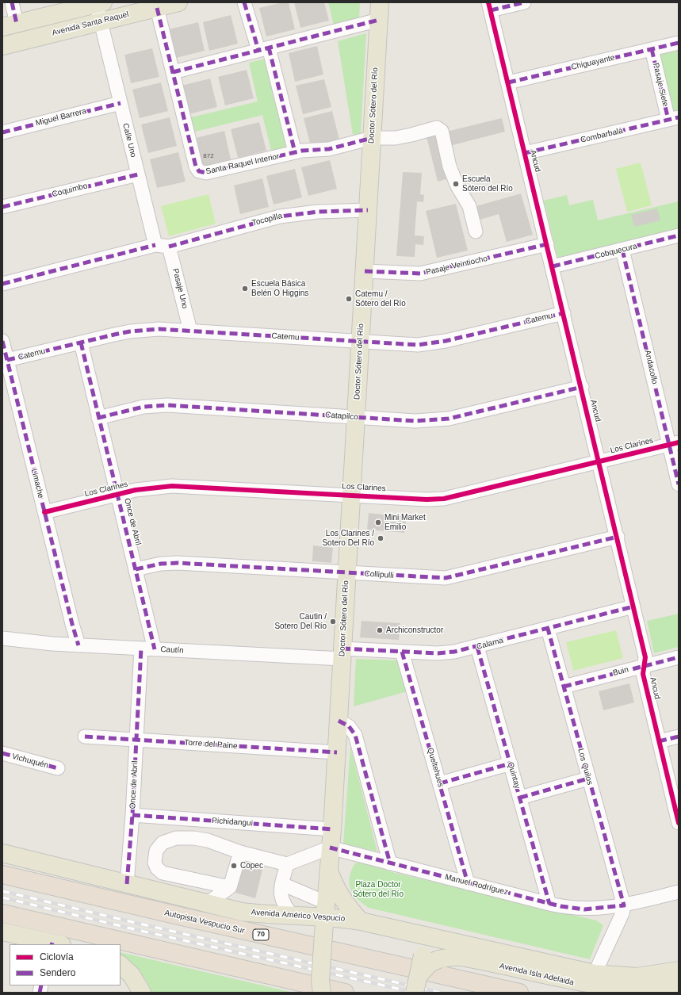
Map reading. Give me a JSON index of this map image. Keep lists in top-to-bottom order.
{
  "streets": {
    "highway": ["Autopista Vespucio Sur", "70"],
    "main road": [
      "Avenida Santa Raquel",
      "Doctor Sótero del Río",
      "Avenida Américo Vespucio",
      "Avenida Isla Adelaida"
    ],
    "street": [
      "Chiguayante",
      "Pasaje Siete",
      "Miguel Barrera",
      "Combarbalá",
      "Calle Uno",
      "Ancud",
      "Santa Raquel Interior",
      "Coquimbo",
      "Tocopilla",
      "Cobquecura",
      "Pasaje Veintiocho",
      "Pasaje Uno",
      "Catemu",
      "Andacollo",
      "Catapilco",
      "Los Clarines",
      "Limache",
      "Once de Abril",
      "Collipulli",
      "Calama",
      "Cautín",
      "Buin",
      "Torre del Paine",
      "Vichuquén",
      "Los Quilos",
      "Queltehues",
      "Quintay",
      "Pichidangui",
      "Manuel Rodríguez"
    ]
  },
  "crossings": [
    ["Avenida Santa Raquel", "Calle Uno"],
    ["Avenida Santa Raquel", "Santa Raquel Interior"],
    ["Chiguayante", "Pasaje Siete"],
    ["Chiguayante", "Ancud"],
    ["Pasaje Siete", "Combarbalá"],
    ["Doctor Sótero del Río", "Santa Raquel Interior"],
    ["Doctor Sótero del Río", "Tocopilla"],
    ["Doctor Sótero del Río", "Pasaje Veintiocho"],
    ["Doctor Sótero del Río", "Catemu"],
    ["Doctor Sótero del Río", "Catapilco"],
    ["Doctor Sótero del Río", "Los Clarines"],
    ["Doctor Sótero del Río", "Collipulli"],
    ["Doctor Sótero del Río", "Calama"],
    ["Doctor Sótero del Río", "Cautín"],
    ["Doctor Sótero del Río", "Torre del Paine"],
    ["Doctor Sótero del Río", "Pichidangui"],
    ["Doctor Sótero del Río", "Manuel Rodríguez"],
    ["Doctor Sótero del Río", "Avenida Américo Vespucio"],
    ["Miguel Barrera", "Calle Uno"],
    ["Combarbalá", "Ancud"],
    ["Calle Uno", "Coquimbo"],
    ["Ancud", "Cobquecura"],
    ["Ancud", "Pasaje Veintiocho"],
    ["Ancud", "Catemu"],
    ["Ancud", "Catapilco"],
    ["Ancud", "Los Clarines"],
    ["Ancud", "Collipulli"],
    ["Ancud", "Calama"],
    ["Ancud", "Buin"],
    ["Tocopilla", "Pasaje Uno"],
    ["Cobquecura", "Andacollo"],
    ["Pasaje Uno", "Catemu"],
    ["Catemu", "Limache"],
    ["Catemu", "Once de Abril"],
    ["Andacollo", "Los Clarines"],
    ["Catapilco", "Once de Abril"],
    ["Los Clarines", "Limache"],
    ["Los Clarines", "Once de Abril"],
    ["Limache", "Cautín"],
    ["Once de Abril", "Collipulli"],
    ["Once de Abril", "Cautín"],
    ["Once de Abril", "Torre del Paine"],
    ["Once de Abril", "Pichidangui"],
    ["Once de Abril", "Avenida Américo Vespucio"],
    ["Calama", "Cautín"],
    ["Calama", "Los Quilos"],
    ["Calama", "Queltehues"],
    ["Calama", "Quintay"],
    ["Buin", "Los Quilos"],
    ["Los Quilos", "Manuel Rodríguez"],
    ["Queltehues", "Manuel Rodríguez"],
    ["Quintay", "Manuel Rodríguez"]
  ],
  "parks": ["Plaza Doctor Sótero del Río"],
  "places": [
    "Escuela Sótero del Río",
    "Escuela Básica Belén O Higgins",
    "Catemu / Sótero del Río",
    "Mini Market Emilio",
    "Los Clarines / Sotero Del Río",
    "Cautin / Sotero Del Río",
    "Archiconstructor",
    "Copec"
  ],
  "house_numbers": ["872"],
  "legend": ["Ciclovía", "Sendero"]
}
